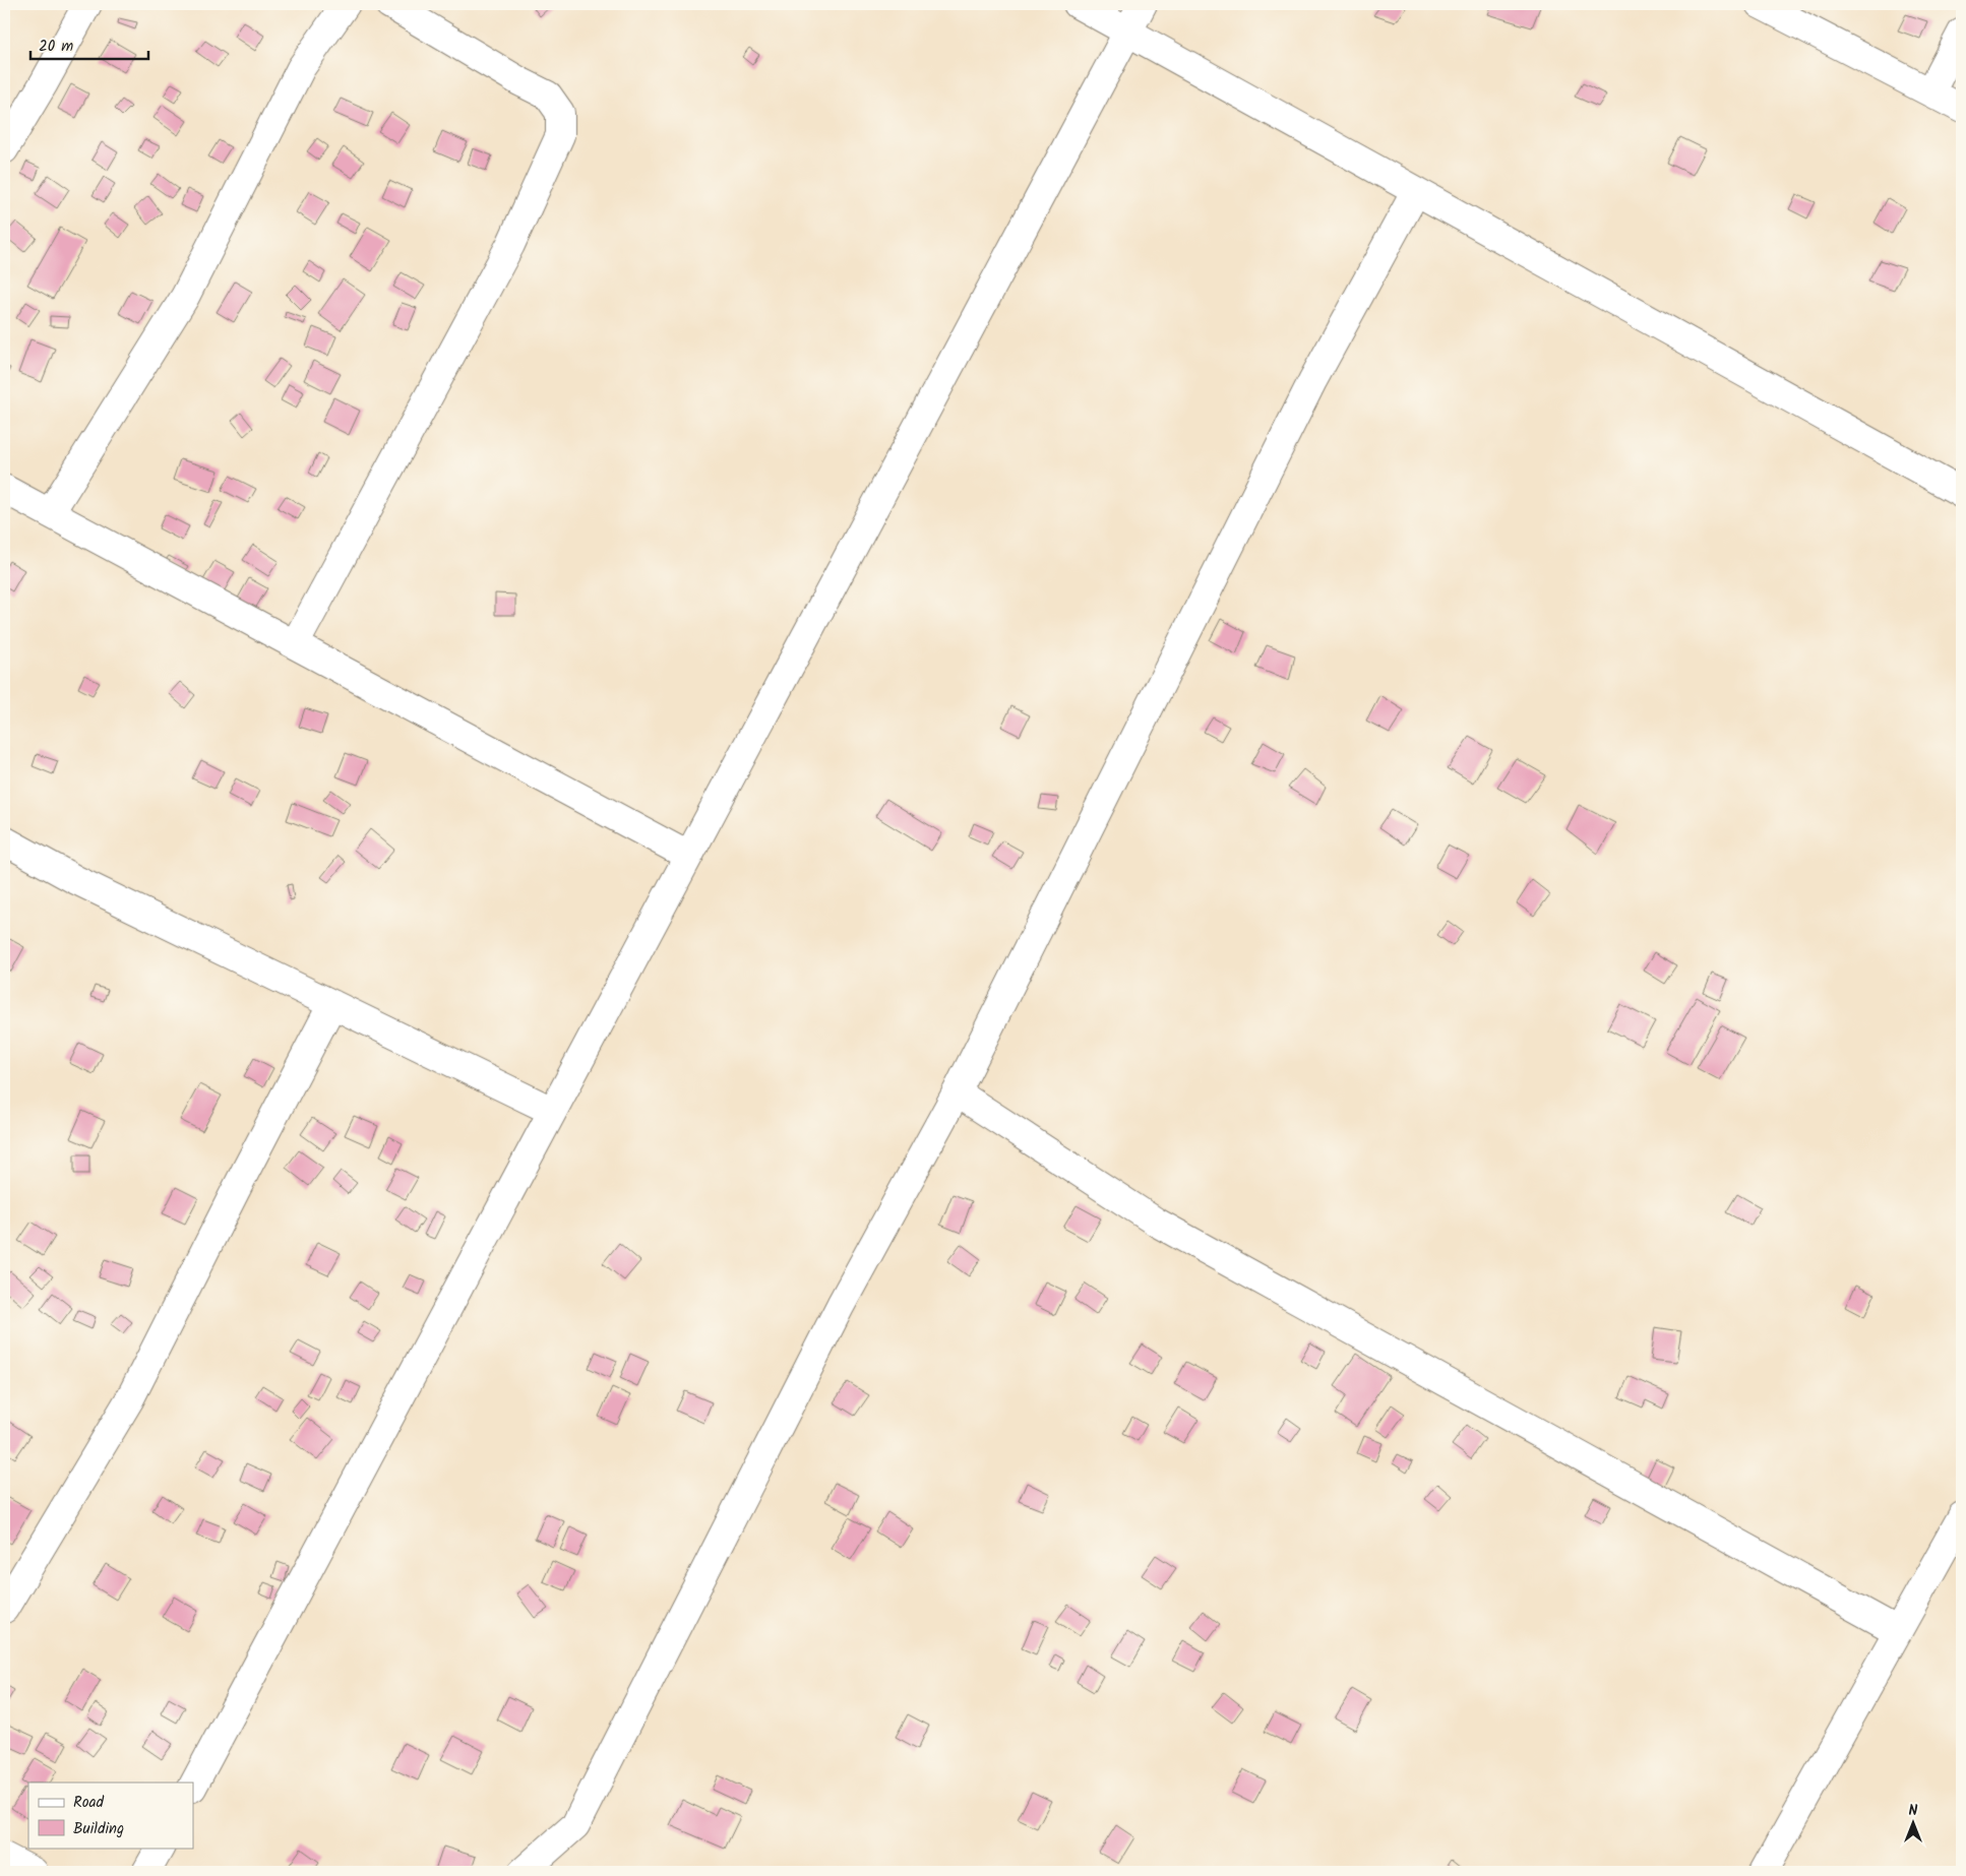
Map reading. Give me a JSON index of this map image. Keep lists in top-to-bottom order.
{
  "legend": ["Road", "Building"],
  "scale_bar": "20 m",
  "north": "top"
}
